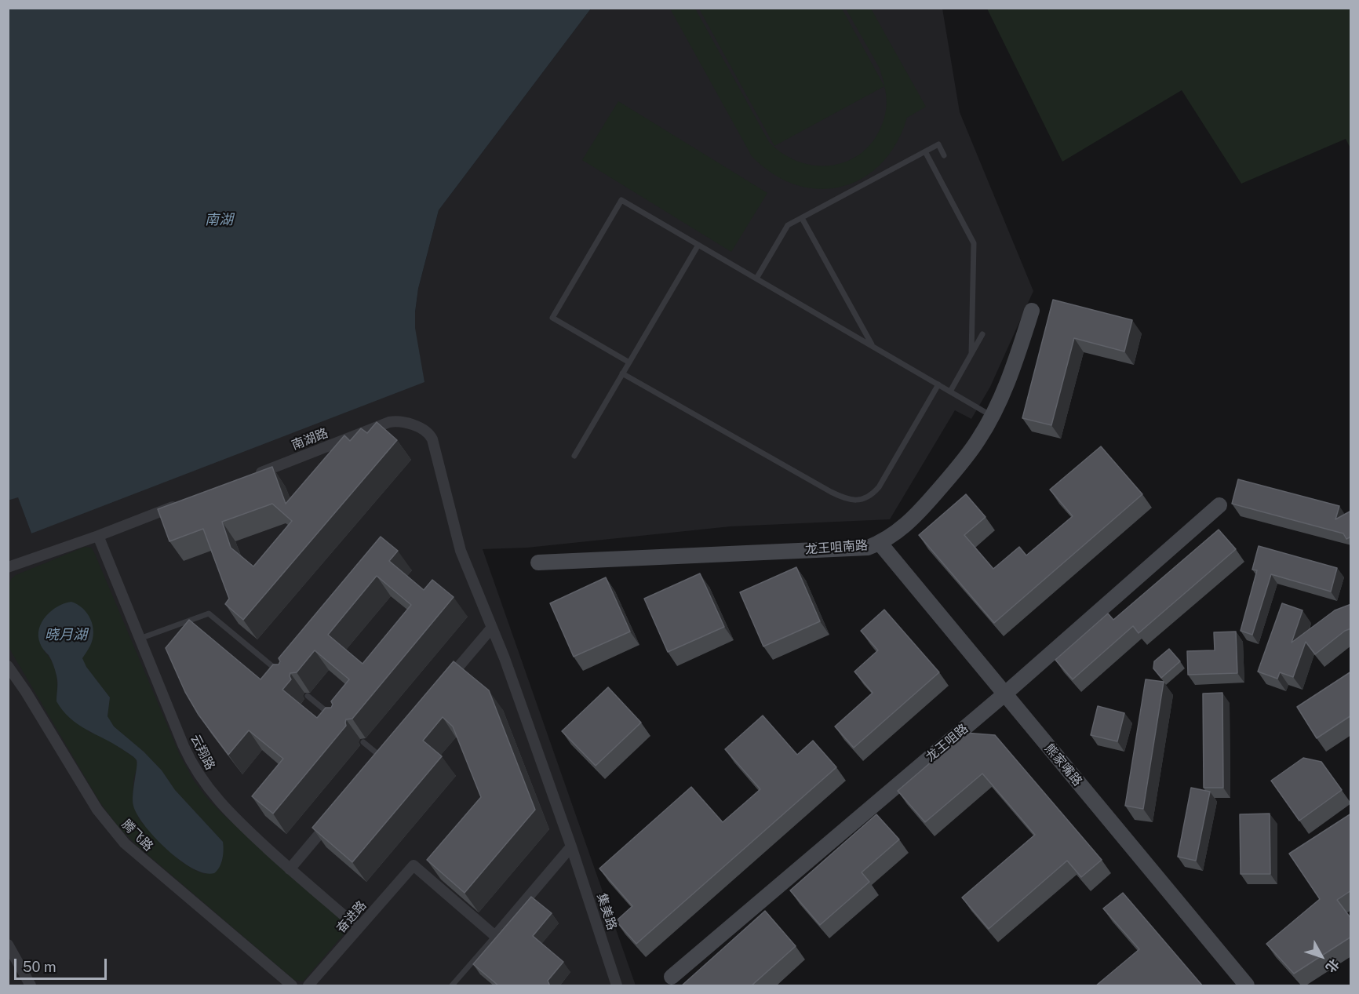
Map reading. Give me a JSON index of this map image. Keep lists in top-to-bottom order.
{
  "streets": {
    "street": [
      "南湖路",
      "龙王咀南路",
      "龙王咀路",
      "云翔路",
      "熊家嘴路",
      "腾飞路",
      "集美路",
      "奋进路"
    ]
  },
  "crossings": [
    ["南湖路", "集美路"],
    ["龙王咀南路", "熊家嘴路"],
    ["龙王咀路", "熊家嘴路"],
    ["云翔路", "奋进路"]
  ],
  "water": ["南湖", "晓月湖"],
  "scale_bar": "50 m",
  "north": "bottom right"
}
